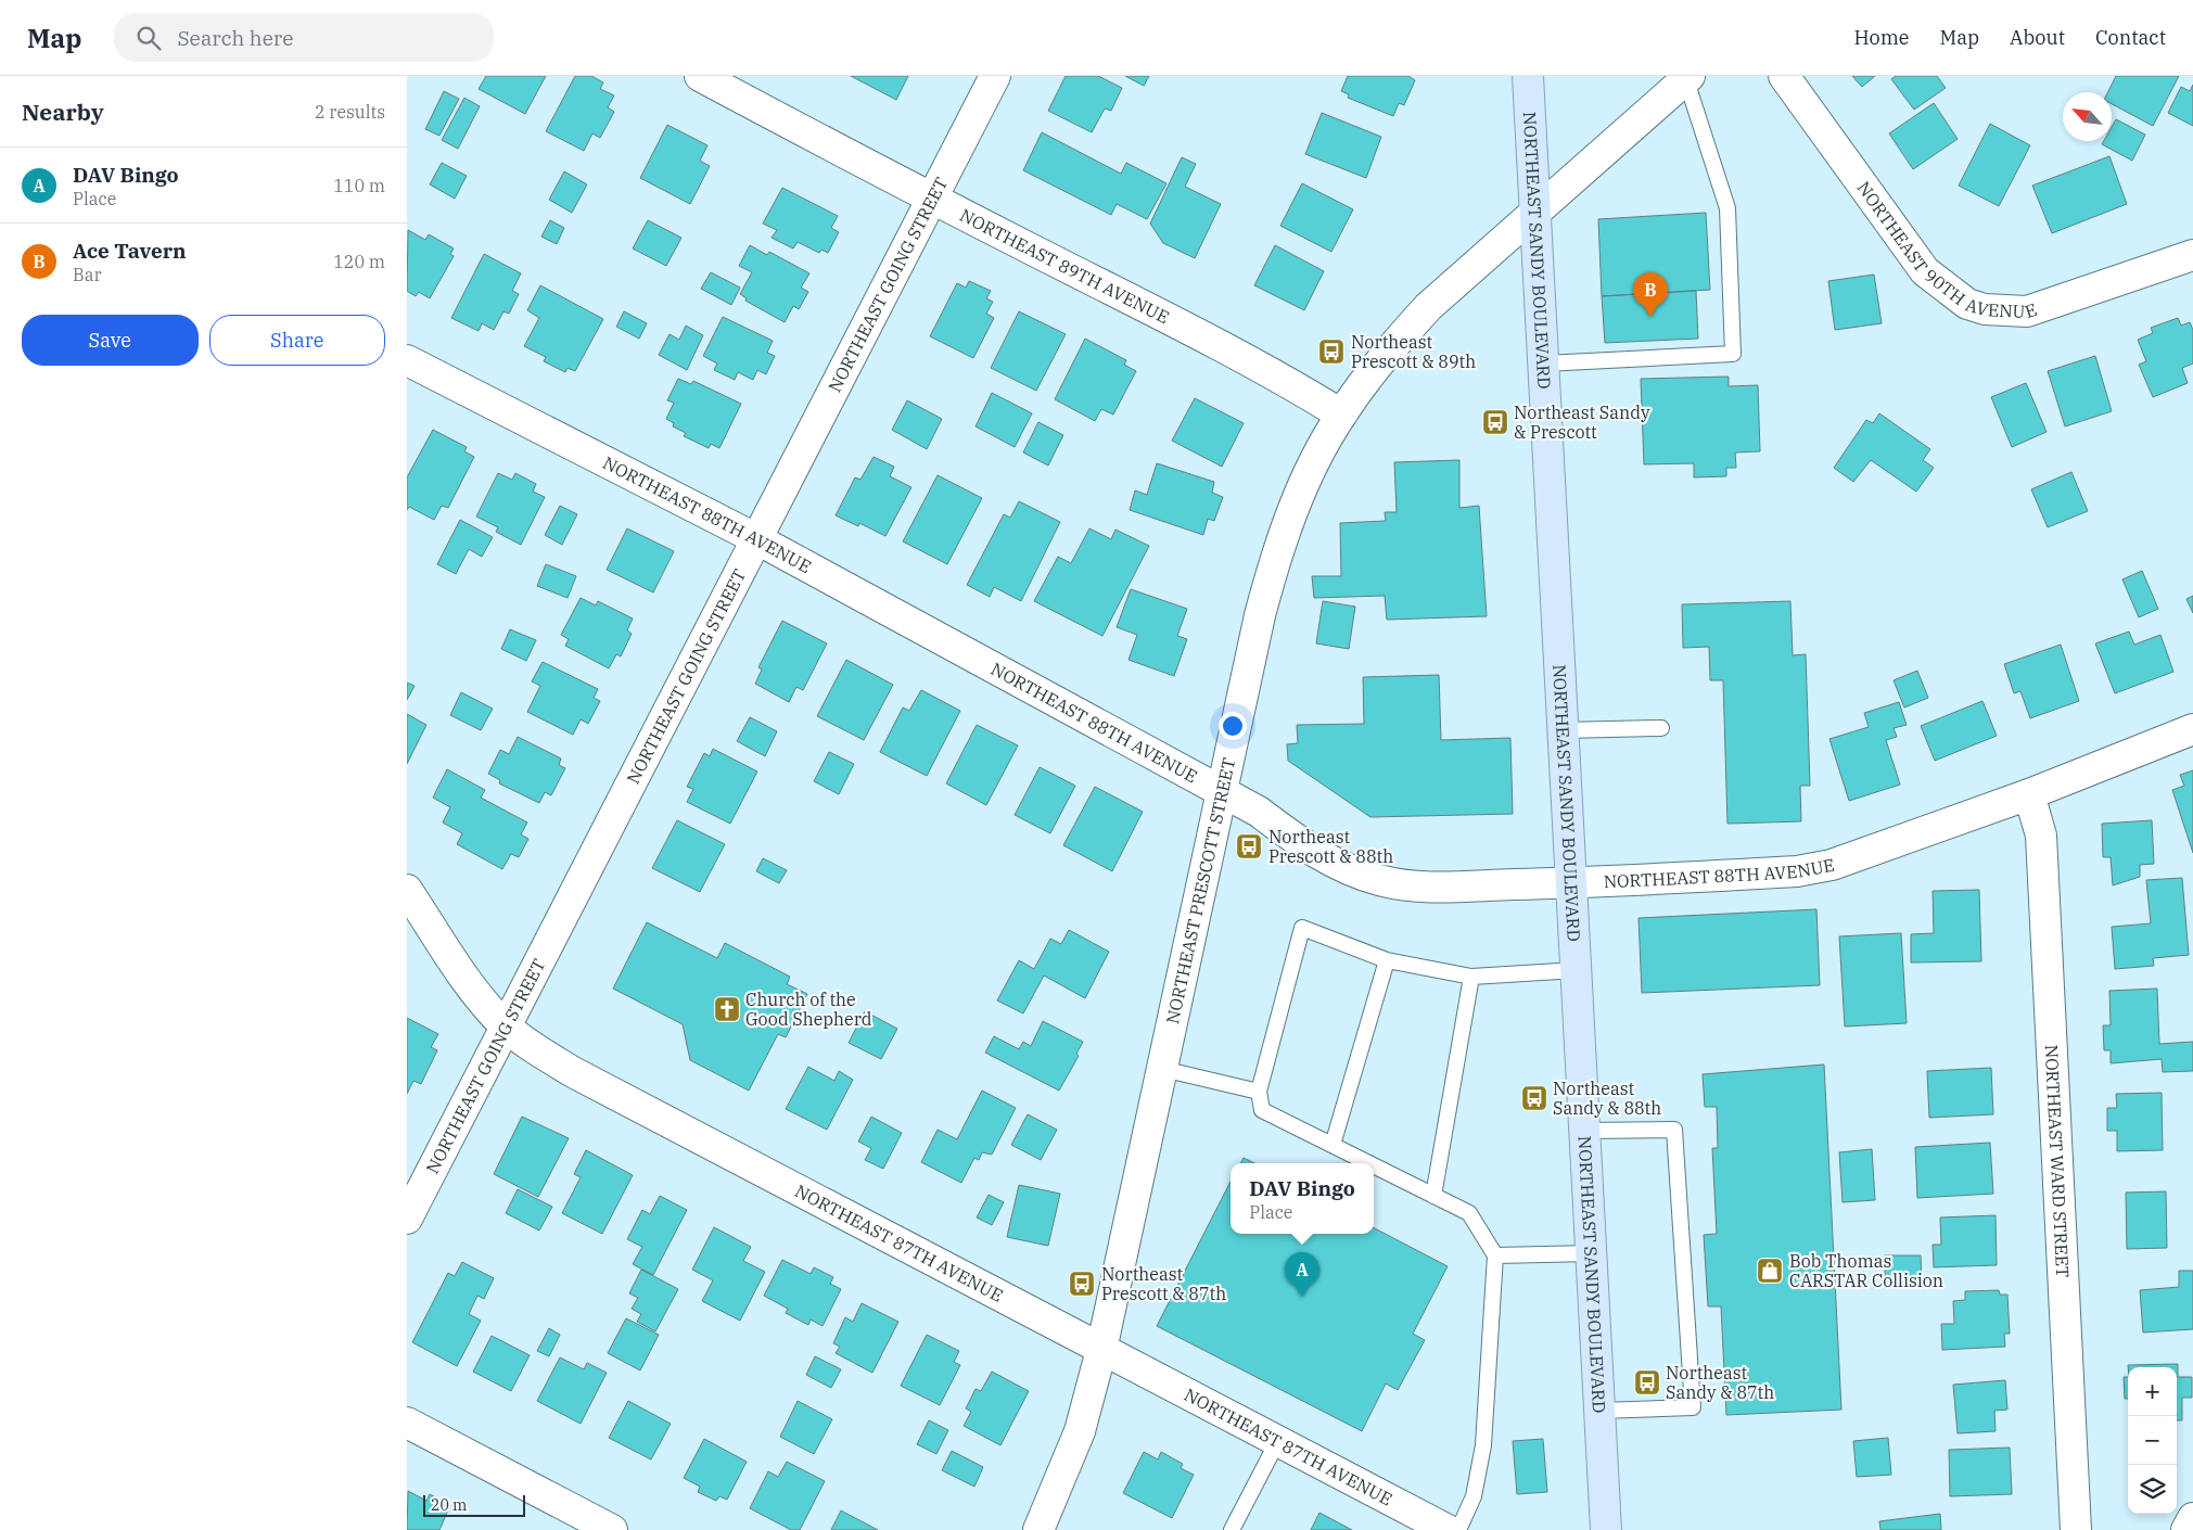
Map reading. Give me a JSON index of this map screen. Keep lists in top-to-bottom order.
{
  "streets": {
    "main road": ["NORTHEAST SANDY BOULEVARD"],
    "street": [
      "NORTHEAST 90TH AVENUE",
      "NORTHEAST 89TH AVENUE",
      "NORTHEAST GOING STREET",
      "NORTHEAST 88TH AVENUE",
      "NORTHEAST PRESCOTT STREET",
      "NORTHEAST WARD STREET",
      "NORTHEAST 87TH AVENUE"
    ]
  },
  "crossings": [
    ["NORTHEAST SANDY BOULEVARD", "NORTHEAST 88TH AVENUE"],
    ["NORTHEAST SANDY BOULEVARD", "NORTHEAST PRESCOTT STREET"],
    ["NORTHEAST 89TH AVENUE", "NORTHEAST GOING STREET"],
    ["NORTHEAST 89TH AVENUE", "NORTHEAST PRESCOTT STREET"],
    ["NORTHEAST GOING STREET", "NORTHEAST 88TH AVENUE"],
    ["NORTHEAST GOING STREET", "NORTHEAST 87TH AVENUE"],
    ["NORTHEAST 88TH AVENUE", "NORTHEAST PRESCOTT STREET"],
    ["NORTHEAST 88TH AVENUE", "NORTHEAST WARD STREET"],
    ["NORTHEAST PRESCOTT STREET", "NORTHEAST 87TH AVENUE"]
  ],
  "places": {
    "bus stop": [
      "Northeast Prescott & 89th",
      "Northeast Sandy & Prescott",
      "Northeast Prescott & 88th",
      "Northeast Sandy & 88th",
      "Northeast Prescott & 87th",
      "Northeast Sandy & 87th"
    ],
    "church": ["Church of the Good Shepherd"],
    "shop": ["Bob Thomas CARSTAR Collision"]
  },
  "scale_bar": "20 m",
  "north": "top left",
  "page": {
    "header": "Map",
    "search": "Search here",
    "nav": [
      "Home",
      "Map",
      "About",
      "Contact"
    ],
    "heading": ["Nearby", "2 results"],
    "list": [
      {
        "mark": "A",
        "name": "DAV Bingo",
        "note": "Place",
        "value": "110 m"
      },
      {
        "mark": "B",
        "name": "Ace Tavern",
        "note": "Bar",
        "value": "120 m"
      }
    ],
    "pins": ["B", "A"],
    "buttons": ["Save", "Share"],
    "popup": ["DAV Bingo", "Place"],
    "map_buttons": ["+", "−"],
    "scale": "20 m"
  }
}
